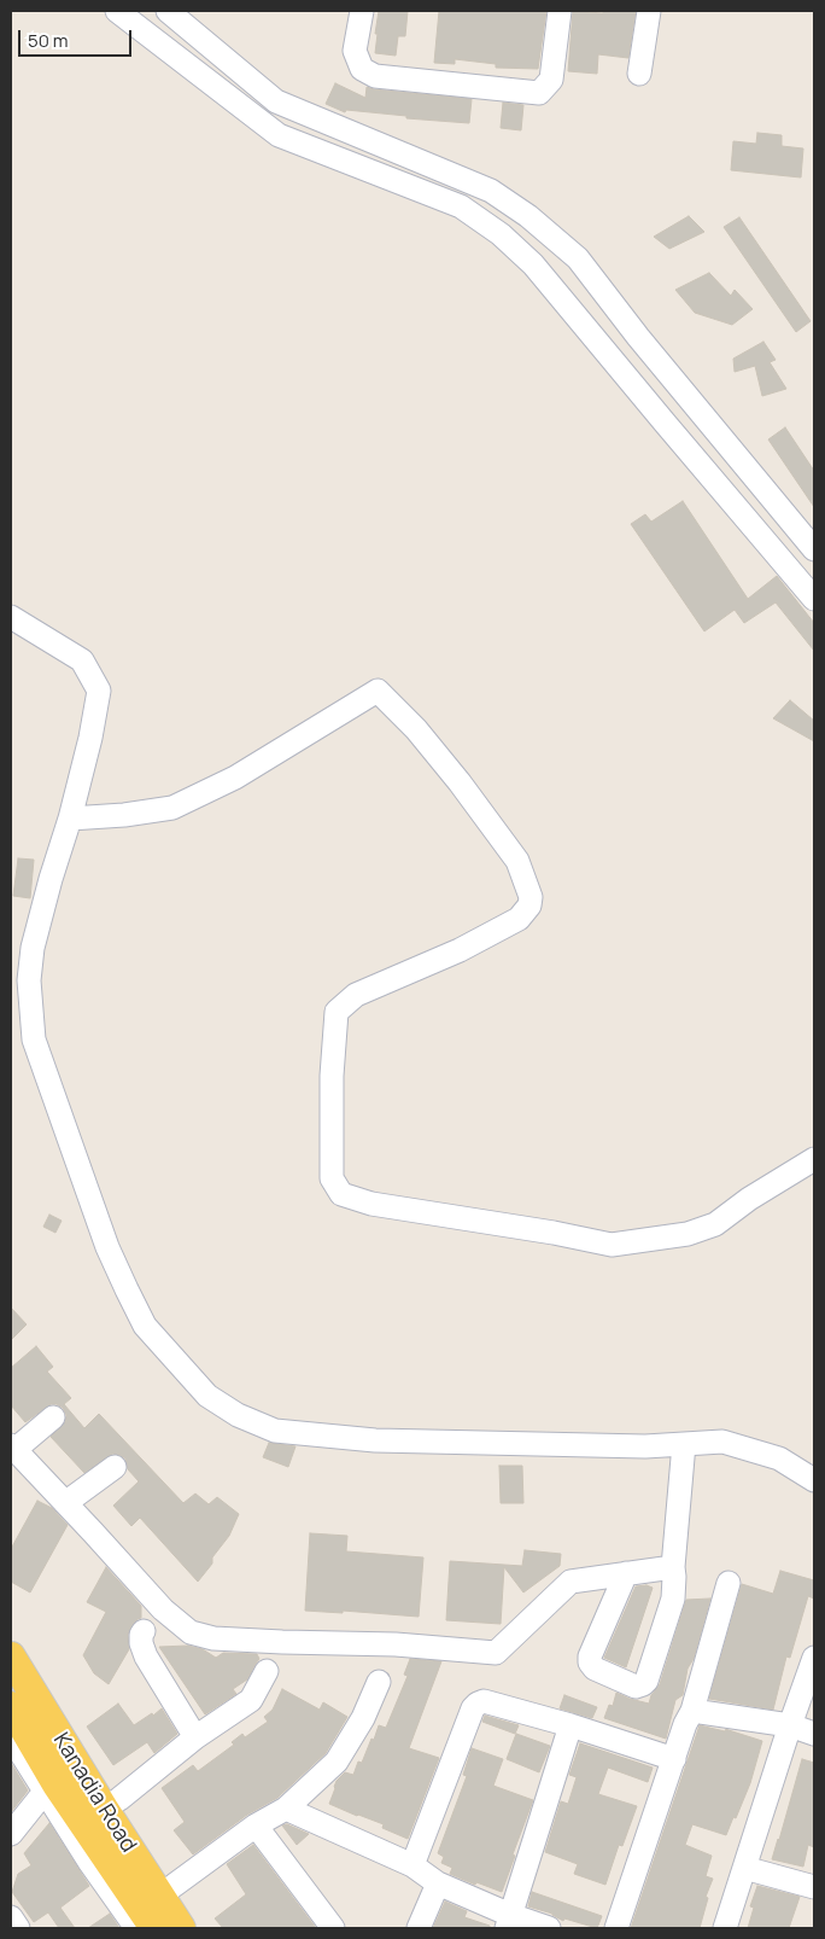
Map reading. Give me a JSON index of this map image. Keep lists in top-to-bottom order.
{
  "streets": {
    "main road": ["Kanadia Road"]
  },
  "scale_bar": "50 m"
}
